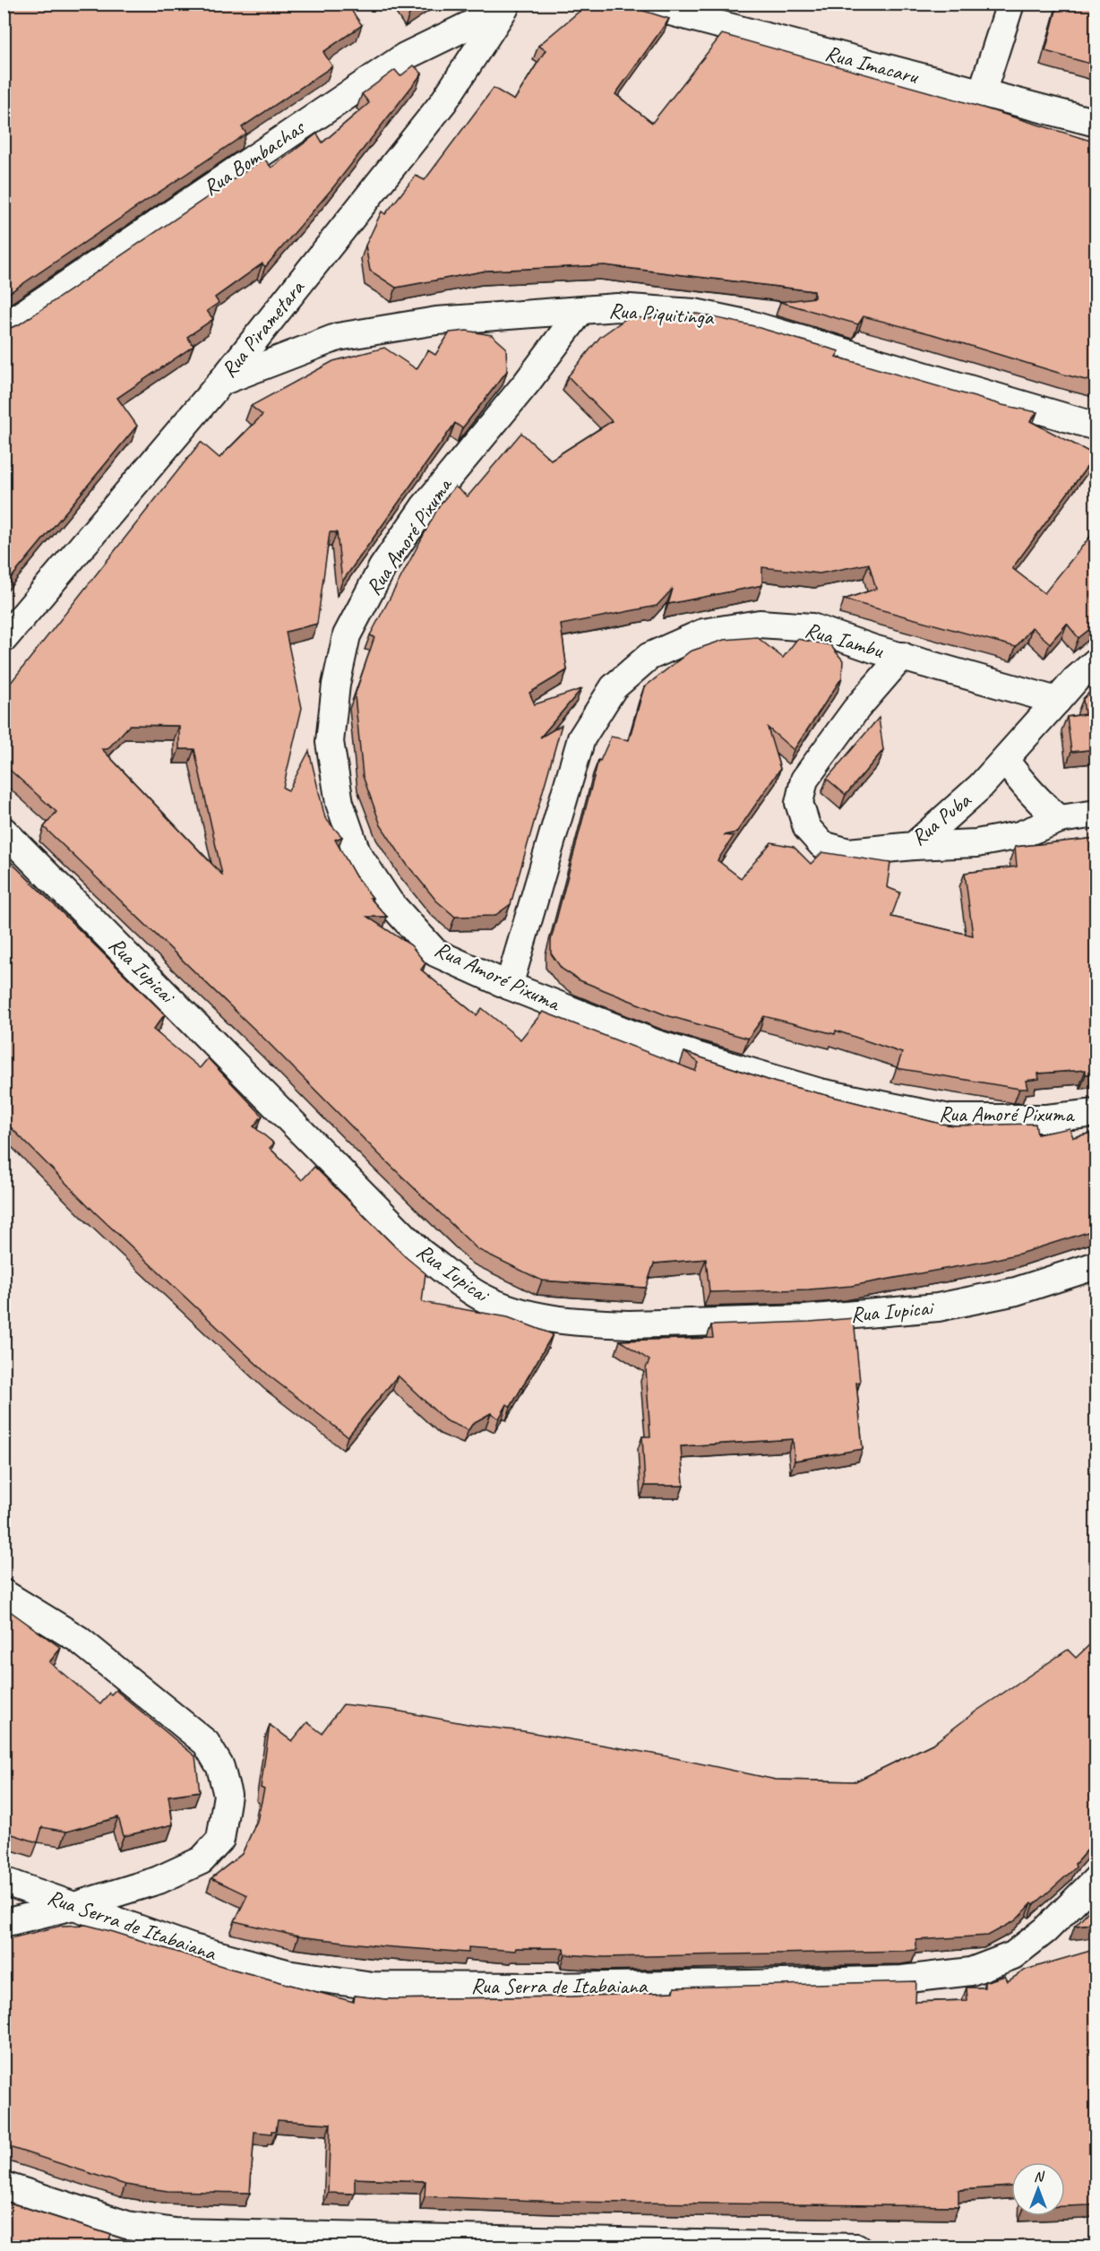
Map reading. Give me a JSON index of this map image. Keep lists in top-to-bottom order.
{
  "streets": {
    "street": [
      "Rua Imacaru",
      "Rua Bombachas",
      "Rua Piquitinga",
      "Rua Pirametara",
      "Rua Amoré Pixuma",
      "Rua Iambu",
      "Rua Puba",
      "Rua Iupicai",
      "Rua Serra de Itabaiana"
    ]
  },
  "crossings": [
    ["Rua Bombachas", "Rua Pirametara"],
    ["Rua Piquitinga", "Rua Pirametara"],
    ["Rua Piquitinga", "Rua Amoré Pixuma"],
    ["Rua Amoré Pixuma", "Rua Iambu"],
    ["Rua Iambu", "Rua Puba"]
  ],
  "north": "top"
}
